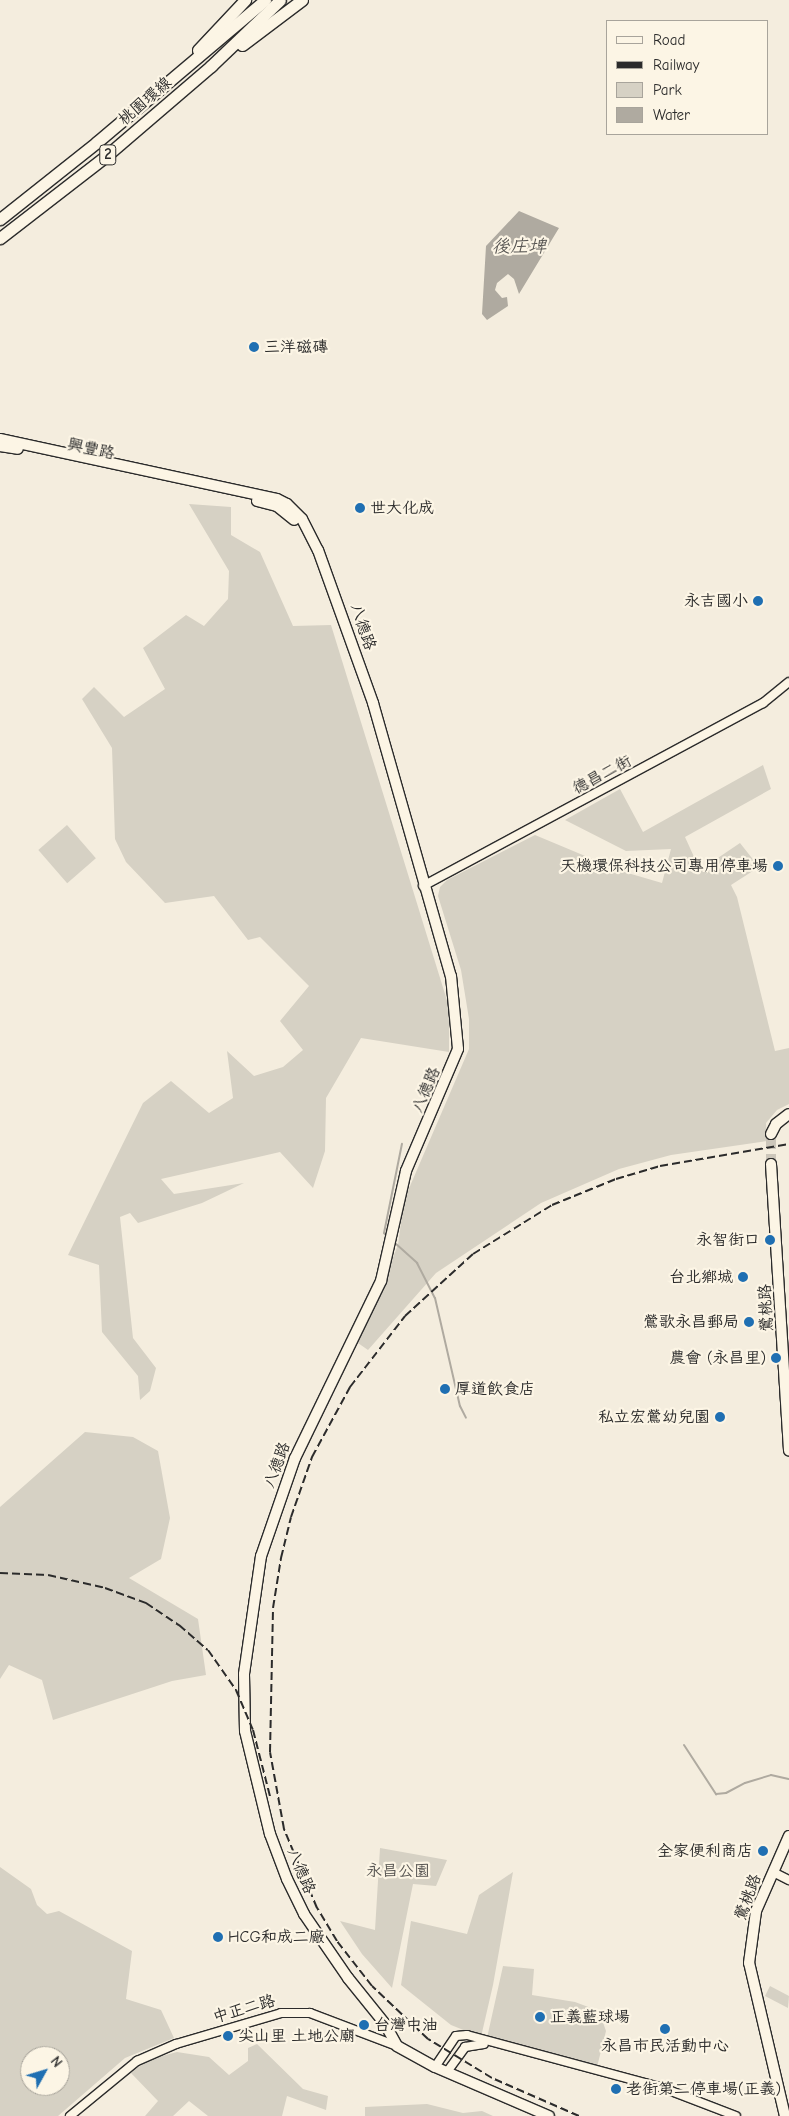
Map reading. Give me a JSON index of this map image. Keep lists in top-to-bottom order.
{
  "streets": {
    "highway": ["桃園環線", "2"],
    "main road": [
      "興豐路",
      "八德路",
      "鶯桃路",
      "中正二路"
    ],
    "street": ["德昌二街"]
  },
  "crossings": [
    ["興豐路", "八德路"],
    ["八德路", "德昌二街"],
    ["八德路", "中正二路"]
  ],
  "water": ["後庄埤"],
  "parks": ["永昌公園"],
  "places": [
    "三洋磁磚",
    "世大化成",
    "永吉國小",
    "天機環保科技公司專用停車場",
    "永智街口",
    "台北鄉城",
    "鶯歌永昌郵局",
    "農會 (永昌里)",
    "厚道飲食店",
    "私立宏鶯幼兒園",
    "全家便利商店",
    "HCG和成二廠",
    "正義藍球場",
    "台灣中油",
    "永昌市民活動中心",
    "尖山里 土地公廟",
    "老街第二停車場(正義)"
  ],
  "legend": [
    "Road",
    "Railway",
    "Park",
    "Water"
  ],
  "north": "top right"
}
